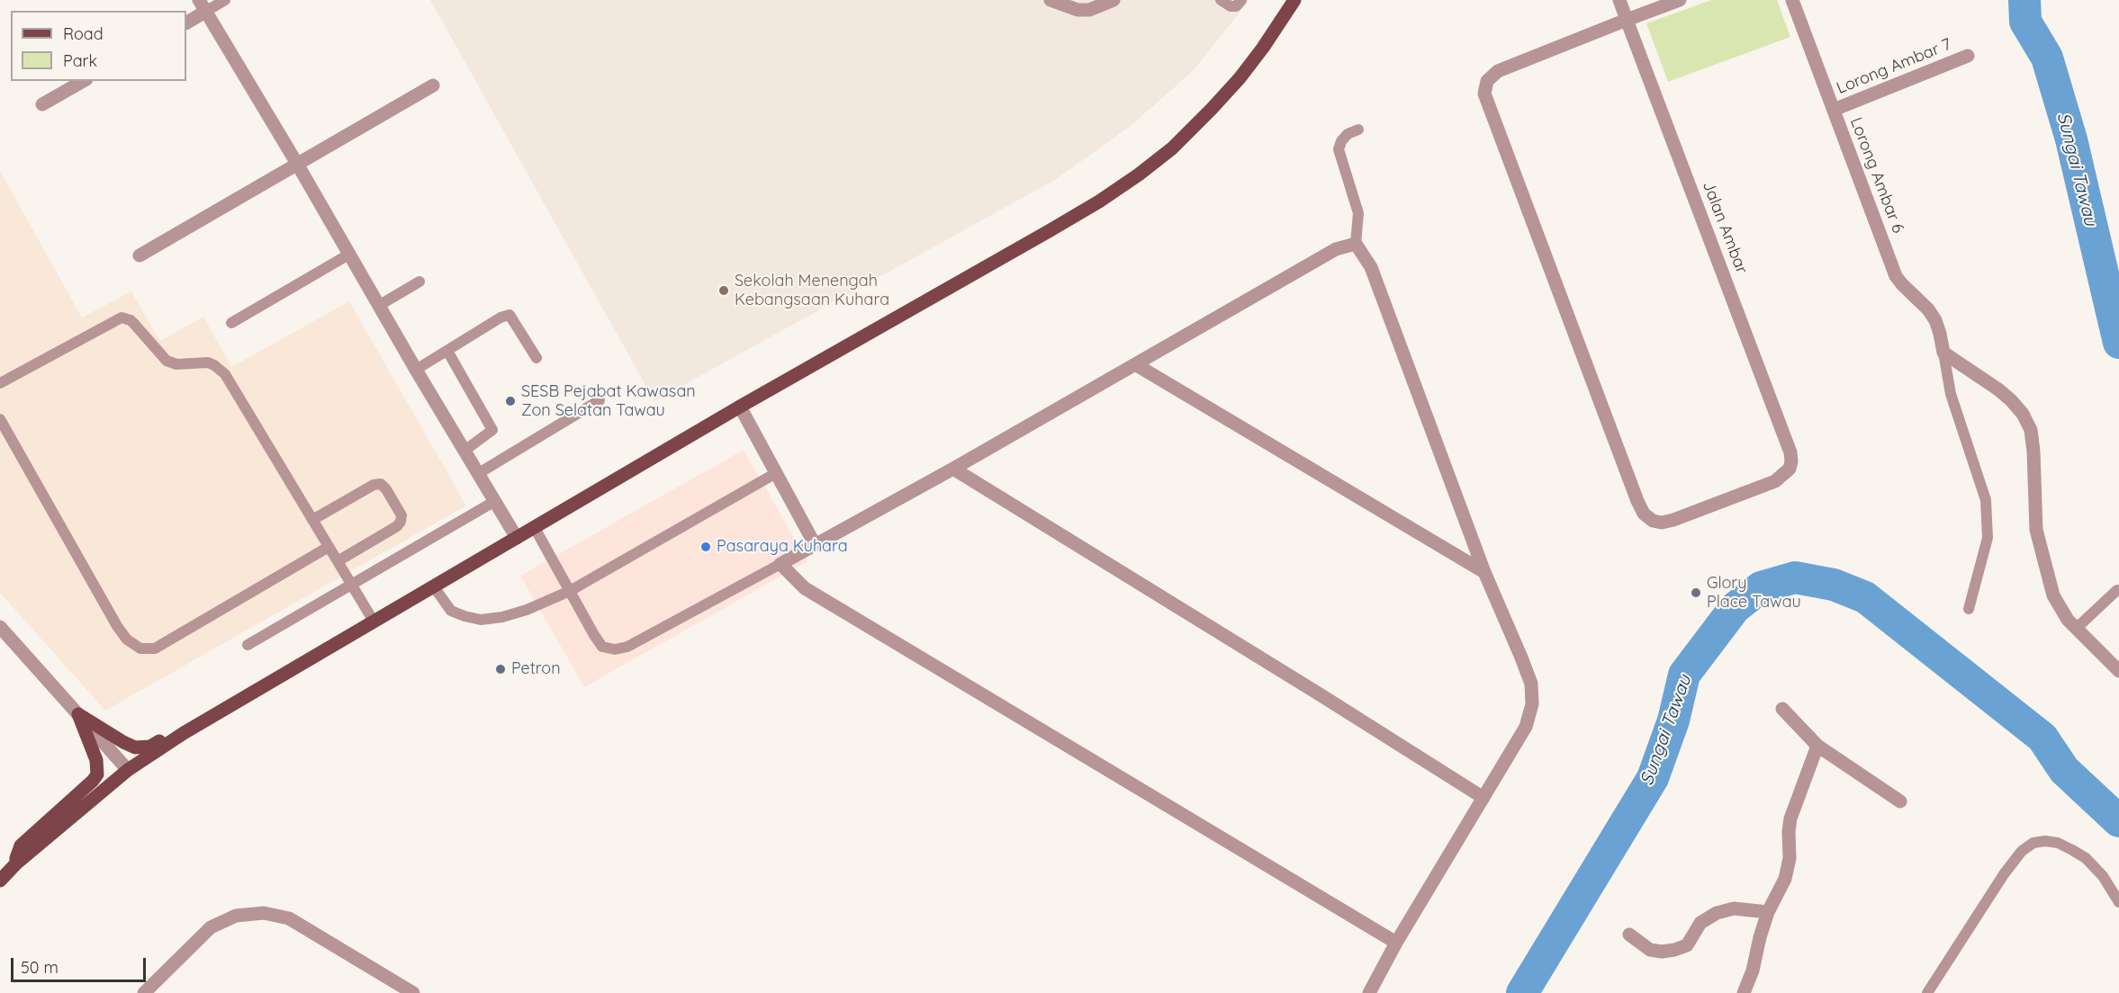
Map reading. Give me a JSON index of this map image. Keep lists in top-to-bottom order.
{
  "streets": {
    "street": ["Lorong Ambar 7", "Lorong Ambar 6", "Jalan Ambar"]
  },
  "crossings": [
    ["Lorong Ambar 7", "Lorong Ambar 6"]
  ],
  "water": ["Sungai Tawau"],
  "places": [
    "Sekolah Menengah Kebangsaan Kuhara",
    "SESB Pejabat Kawasan Zon Selatan Tawau",
    "Pasaraya Kuhara",
    "Glory Place Tawau",
    "Petron"
  ],
  "legend": ["Road", "Park"],
  "scale_bar": "50 m"
}
